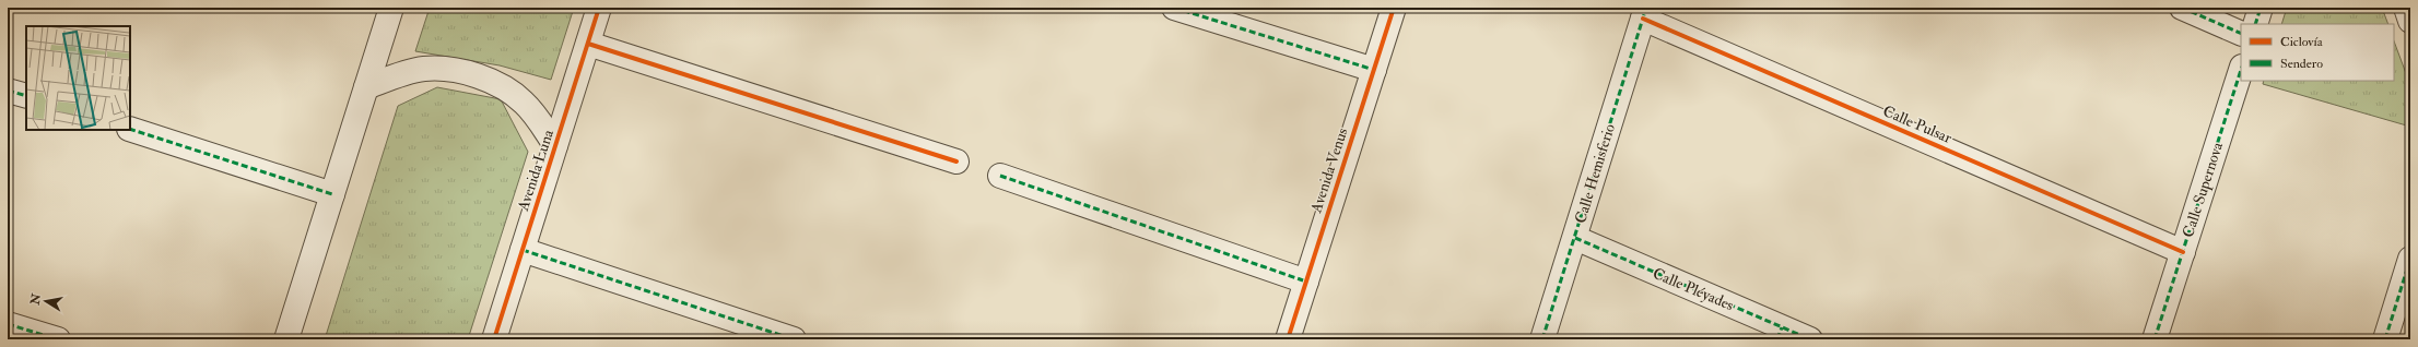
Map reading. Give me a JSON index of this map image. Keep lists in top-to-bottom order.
{
  "streets": {
    "street": [
      "Calle Pulsar",
      "Avenida Luna",
      "Avenida Venus",
      "Calle Hemisferio",
      "Calle Supernova",
      "Calle Pléyades"
    ]
  },
  "crossings": [
    ["Calle Pulsar", "Calle Hemisferio"],
    ["Calle Pulsar", "Calle Supernova"],
    ["Calle Hemisferio", "Calle Pléyades"]
  ],
  "legend": ["Ciclovía", "Sendero"],
  "north": "left"
}
